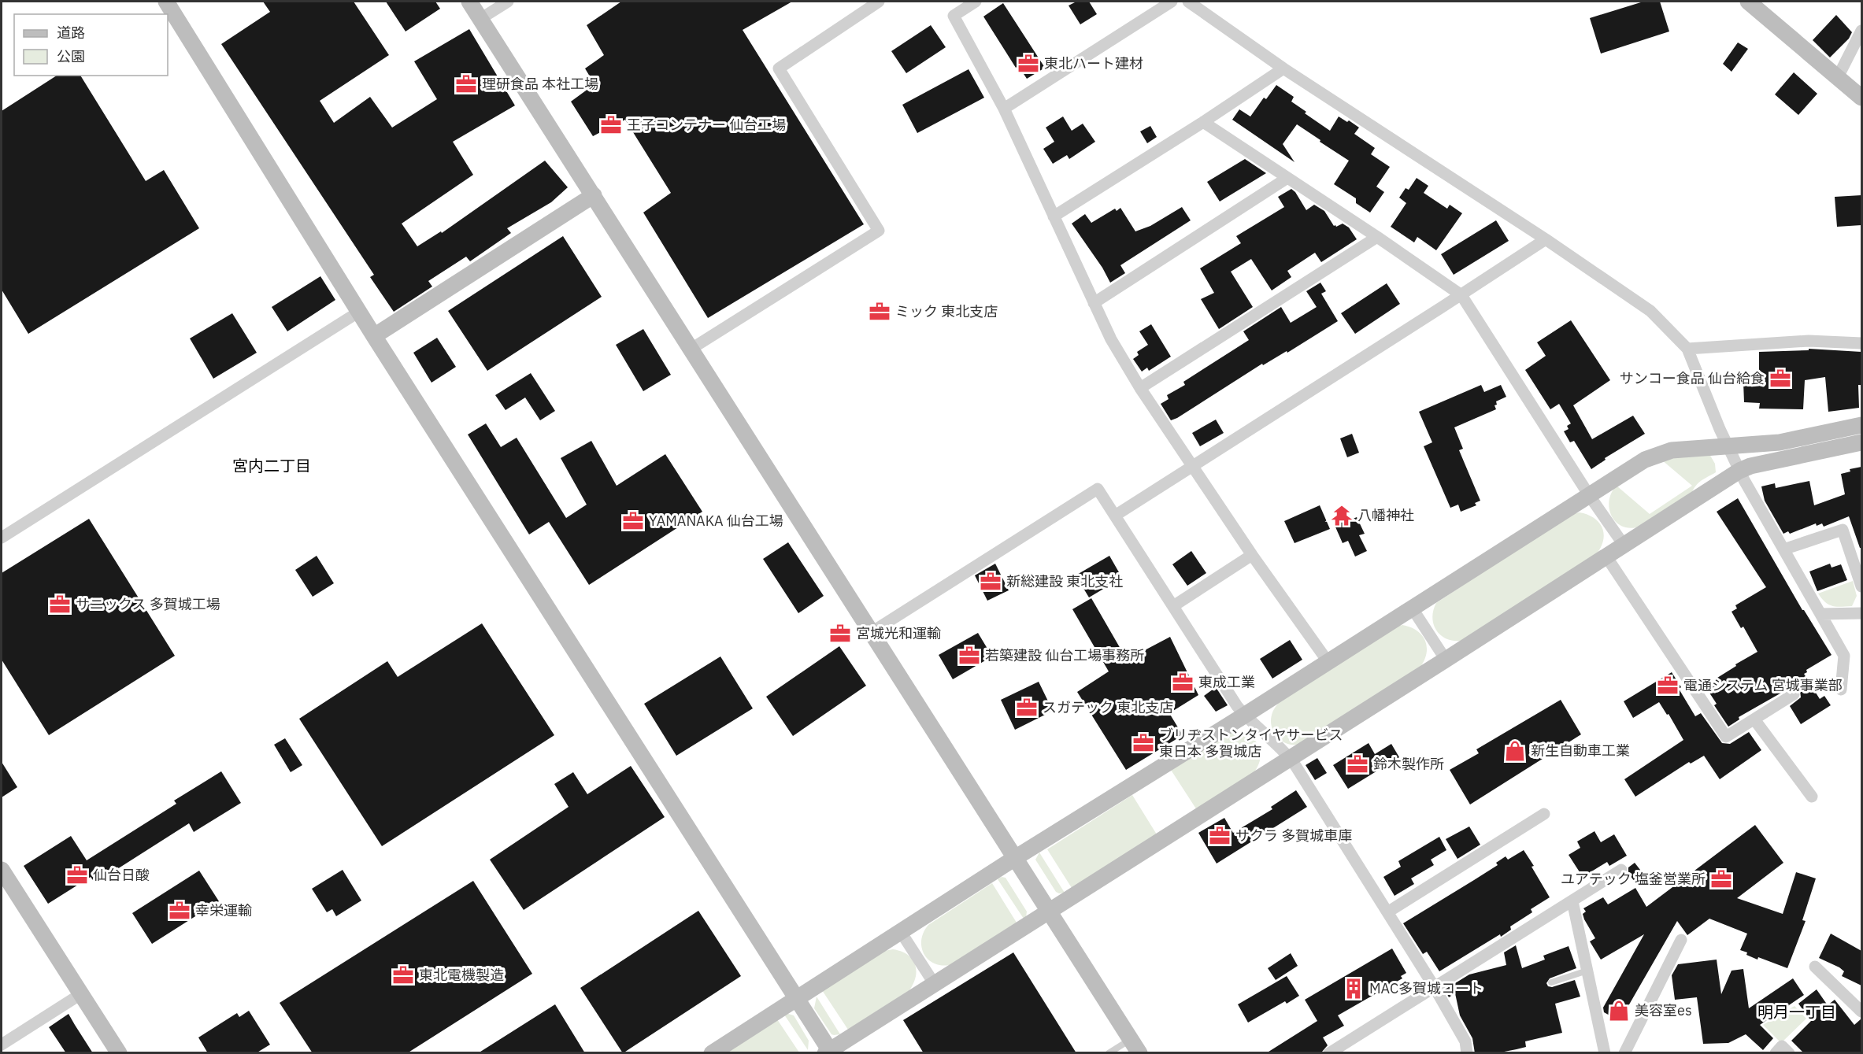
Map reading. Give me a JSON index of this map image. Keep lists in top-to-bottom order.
{
  "districts": ["宮内二丁目", "明月一丁目"],
  "places": {
    "office": [
      "東北ハート建材",
      "理研食品 本社工場",
      "王子コンテナー 仙台工場",
      "ミック 東北支店",
      "サンコー食品 仙台給食",
      "YAMANAKA 仙台工場",
      "新総建設 東北支社",
      "サニックス 多賀城工場",
      "宮城光和運輸",
      "若築建設 仙台工場事務所",
      "東成工業",
      "電通システム 宮城事業部",
      "スガテック 東北支店",
      "ブリヂストンタイヤサービス 東日本 多賀城店",
      "鈴木製作所",
      "サクラ 多賀城車庫",
      "仙台日酸",
      "ユアテック 塩釜営業所",
      "幸栄運輸",
      "東北電機製造"
    ],
    "temple": ["八幡神社"],
    "shop": ["新生自動車工業", "美容室es"],
    "building": ["MAC多賀城コート"]
  },
  "legend": ["道路", "公園"]
}
